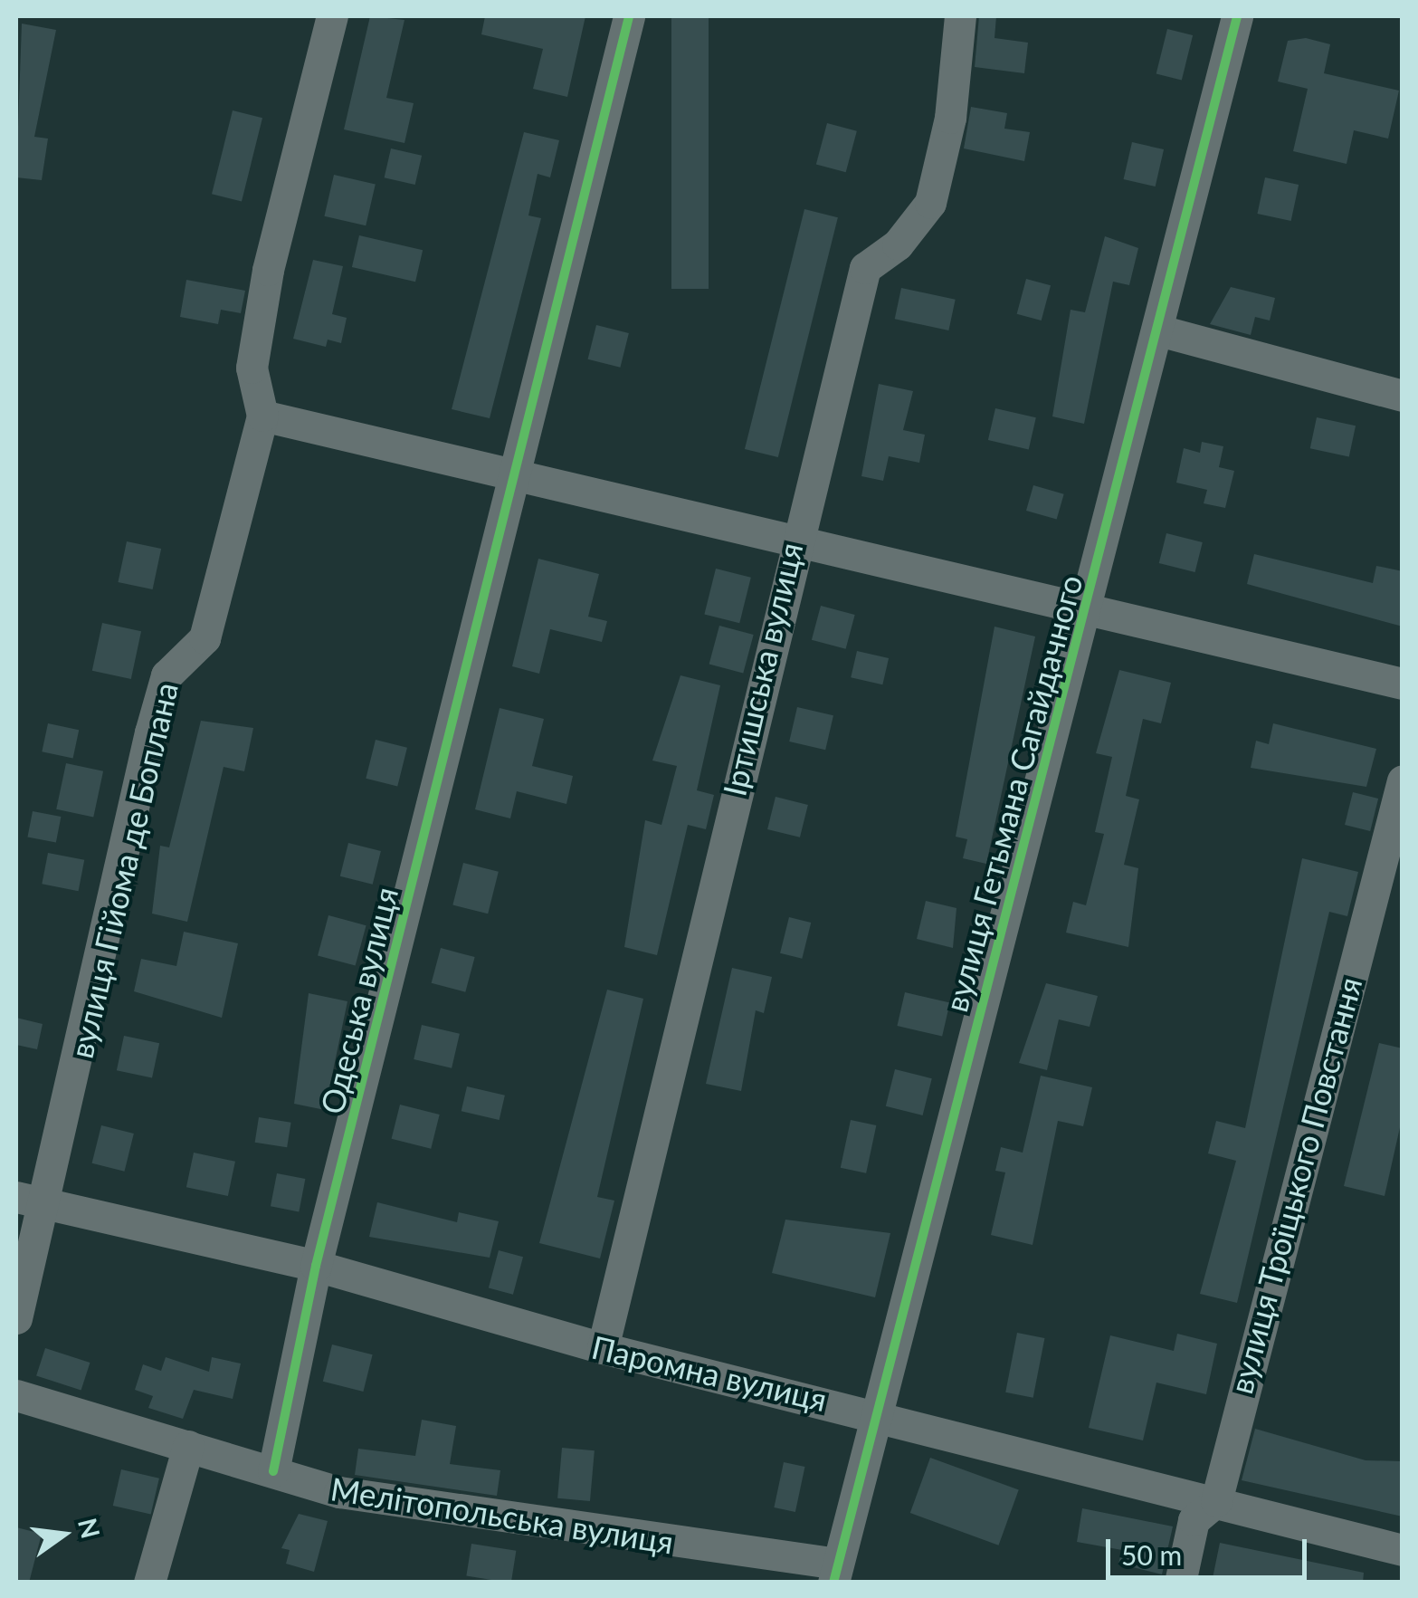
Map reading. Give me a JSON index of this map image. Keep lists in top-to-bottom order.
{
  "streets": {
    "street": [
      "Іртишська вулиця",
      "вулиця Гетьмана Сагайдачного",
      "вулиця Гійома де Боплана",
      "Одеська вулиця",
      "вулиця Троїцького Повстання",
      "Паромна вулиця",
      "Мелітопольська вулиця"
    ]
  },
  "crossings": [
    ["Іртишська вулиця", "Паромна вулиця"],
    ["вулиця Гетьмана Сагайдачного", "Паромна вулиця"],
    ["вулиця Гетьмана Сагайдачного", "Мелітопольська вулиця"],
    ["вулиця Гійома де Боплана", "Паромна вулиця"],
    ["Одеська вулиця", "Паромна вулиця"],
    ["Одеська вулиця", "Мелітопольська вулиця"],
    ["вулиця Троїцького Повстання", "Паромна вулиця"]
  ],
  "scale_bar": "50 m",
  "north": "right"
}
